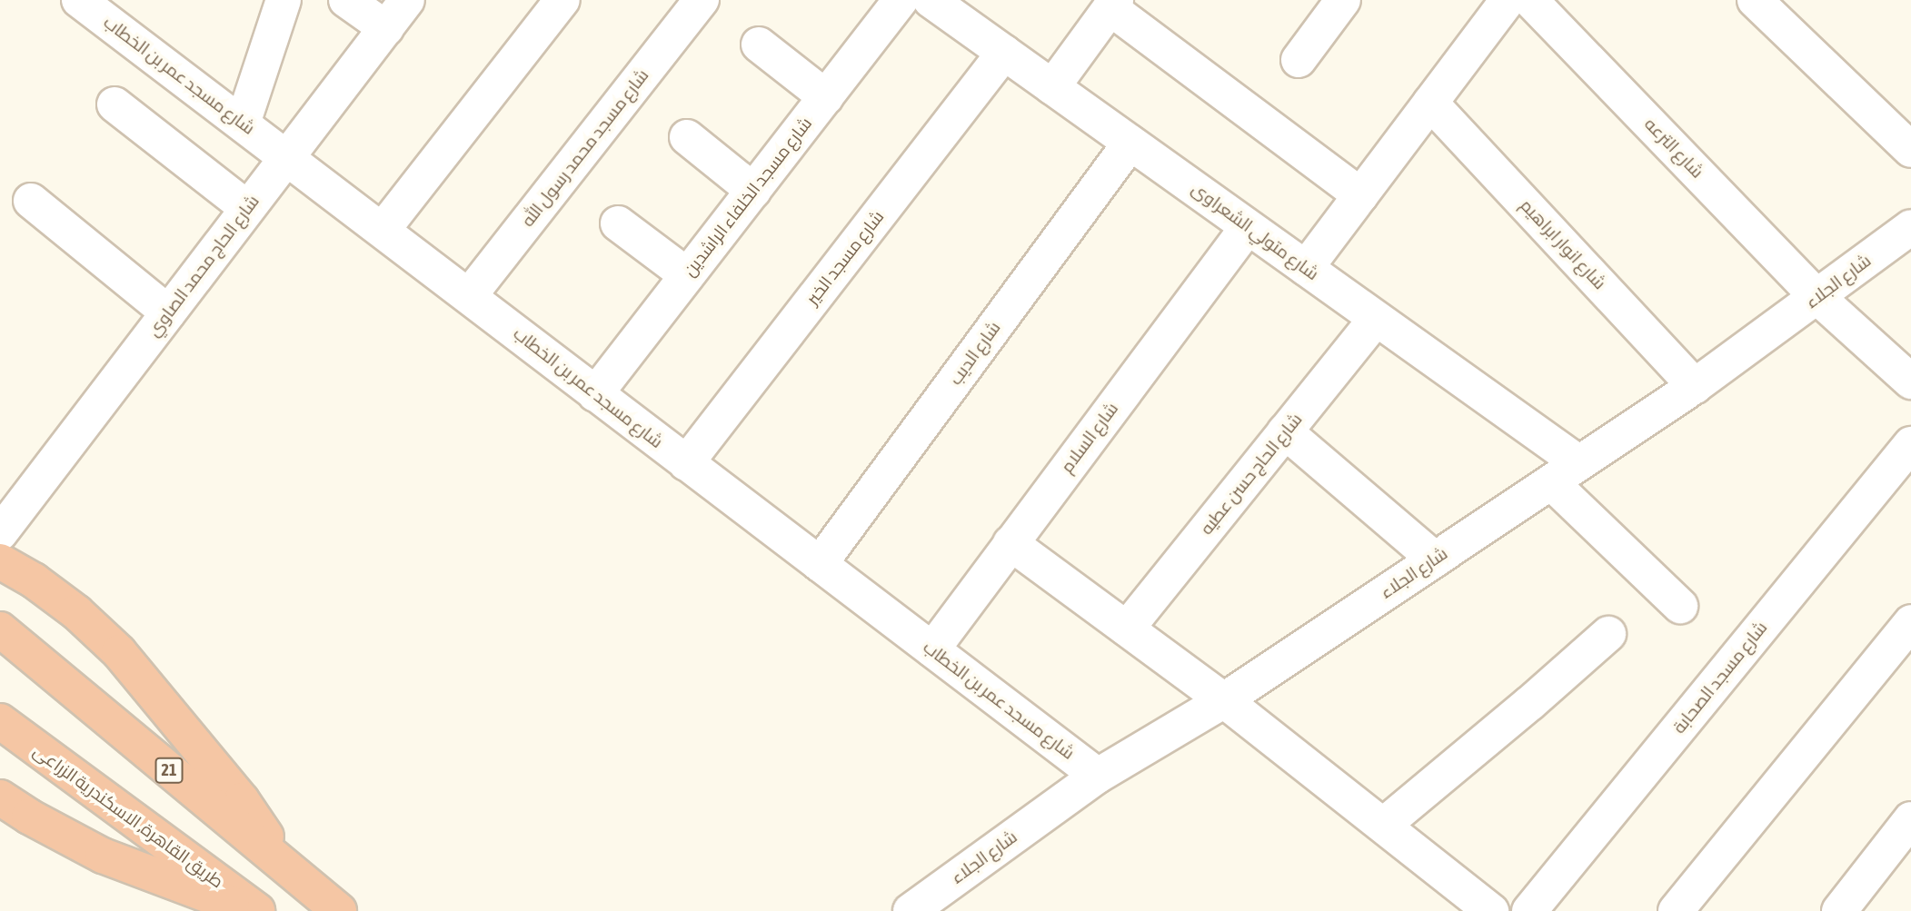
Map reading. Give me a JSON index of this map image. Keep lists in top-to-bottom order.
{
  "streets": {
    "highway": ["21", "طريق القاهرة, الاسكندرية الزراعى"],
    "street": [
      "شارع مسجد عمر بن الخطاب",
      "شارع مسجد محمد رسول الله",
      "شارع الترعه",
      "شارع مسجد الخلفاء الراشدين",
      "شارع متولي الشعراوى",
      "شارع انوار ابراهيم",
      "شارع مسجد الخير",
      "شارع الحاج محمد الصاوي",
      "شارع الجلاء",
      "شارع الديب",
      "شارع السلام",
      "شارع الحاج حسن عطيه",
      "شارع مسجد الصحابة"
    ]
  },
  "crossings": [
    ["شارع مسجد عمر بن الخطاب", "شارع مسجد محمد رسول الله"],
    ["شارع مسجد عمر بن الخطاب", "شارع مسجد الخلفاء الراشدين"],
    ["شارع مسجد عمر بن الخطاب", "شارع مسجد الخير"],
    ["شارع مسجد عمر بن الخطاب", "شارع الحاج محمد الصاوي"],
    ["شارع مسجد عمر بن الخطاب", "شارع الجلاء"],
    ["شارع مسجد عمر بن الخطاب", "شارع الديب"],
    ["شارع مسجد عمر بن الخطاب", "شارع السلام"],
    ["شارع الترعه", "شارع الجلاء"],
    ["شارع متولي الشعراوى", "شارع مسجد الخير"],
    ["شارع متولي الشعراوى", "شارع الجلاء"],
    ["شارع متولي الشعراوى", "شارع الديب"],
    ["شارع متولي الشعراوى", "شارع السلام"],
    ["شارع متولي الشعراوى", "شارع الحاج حسن عطيه"],
    ["شارع انوار ابراهيم", "شارع الجلاء"]
  ]
}
